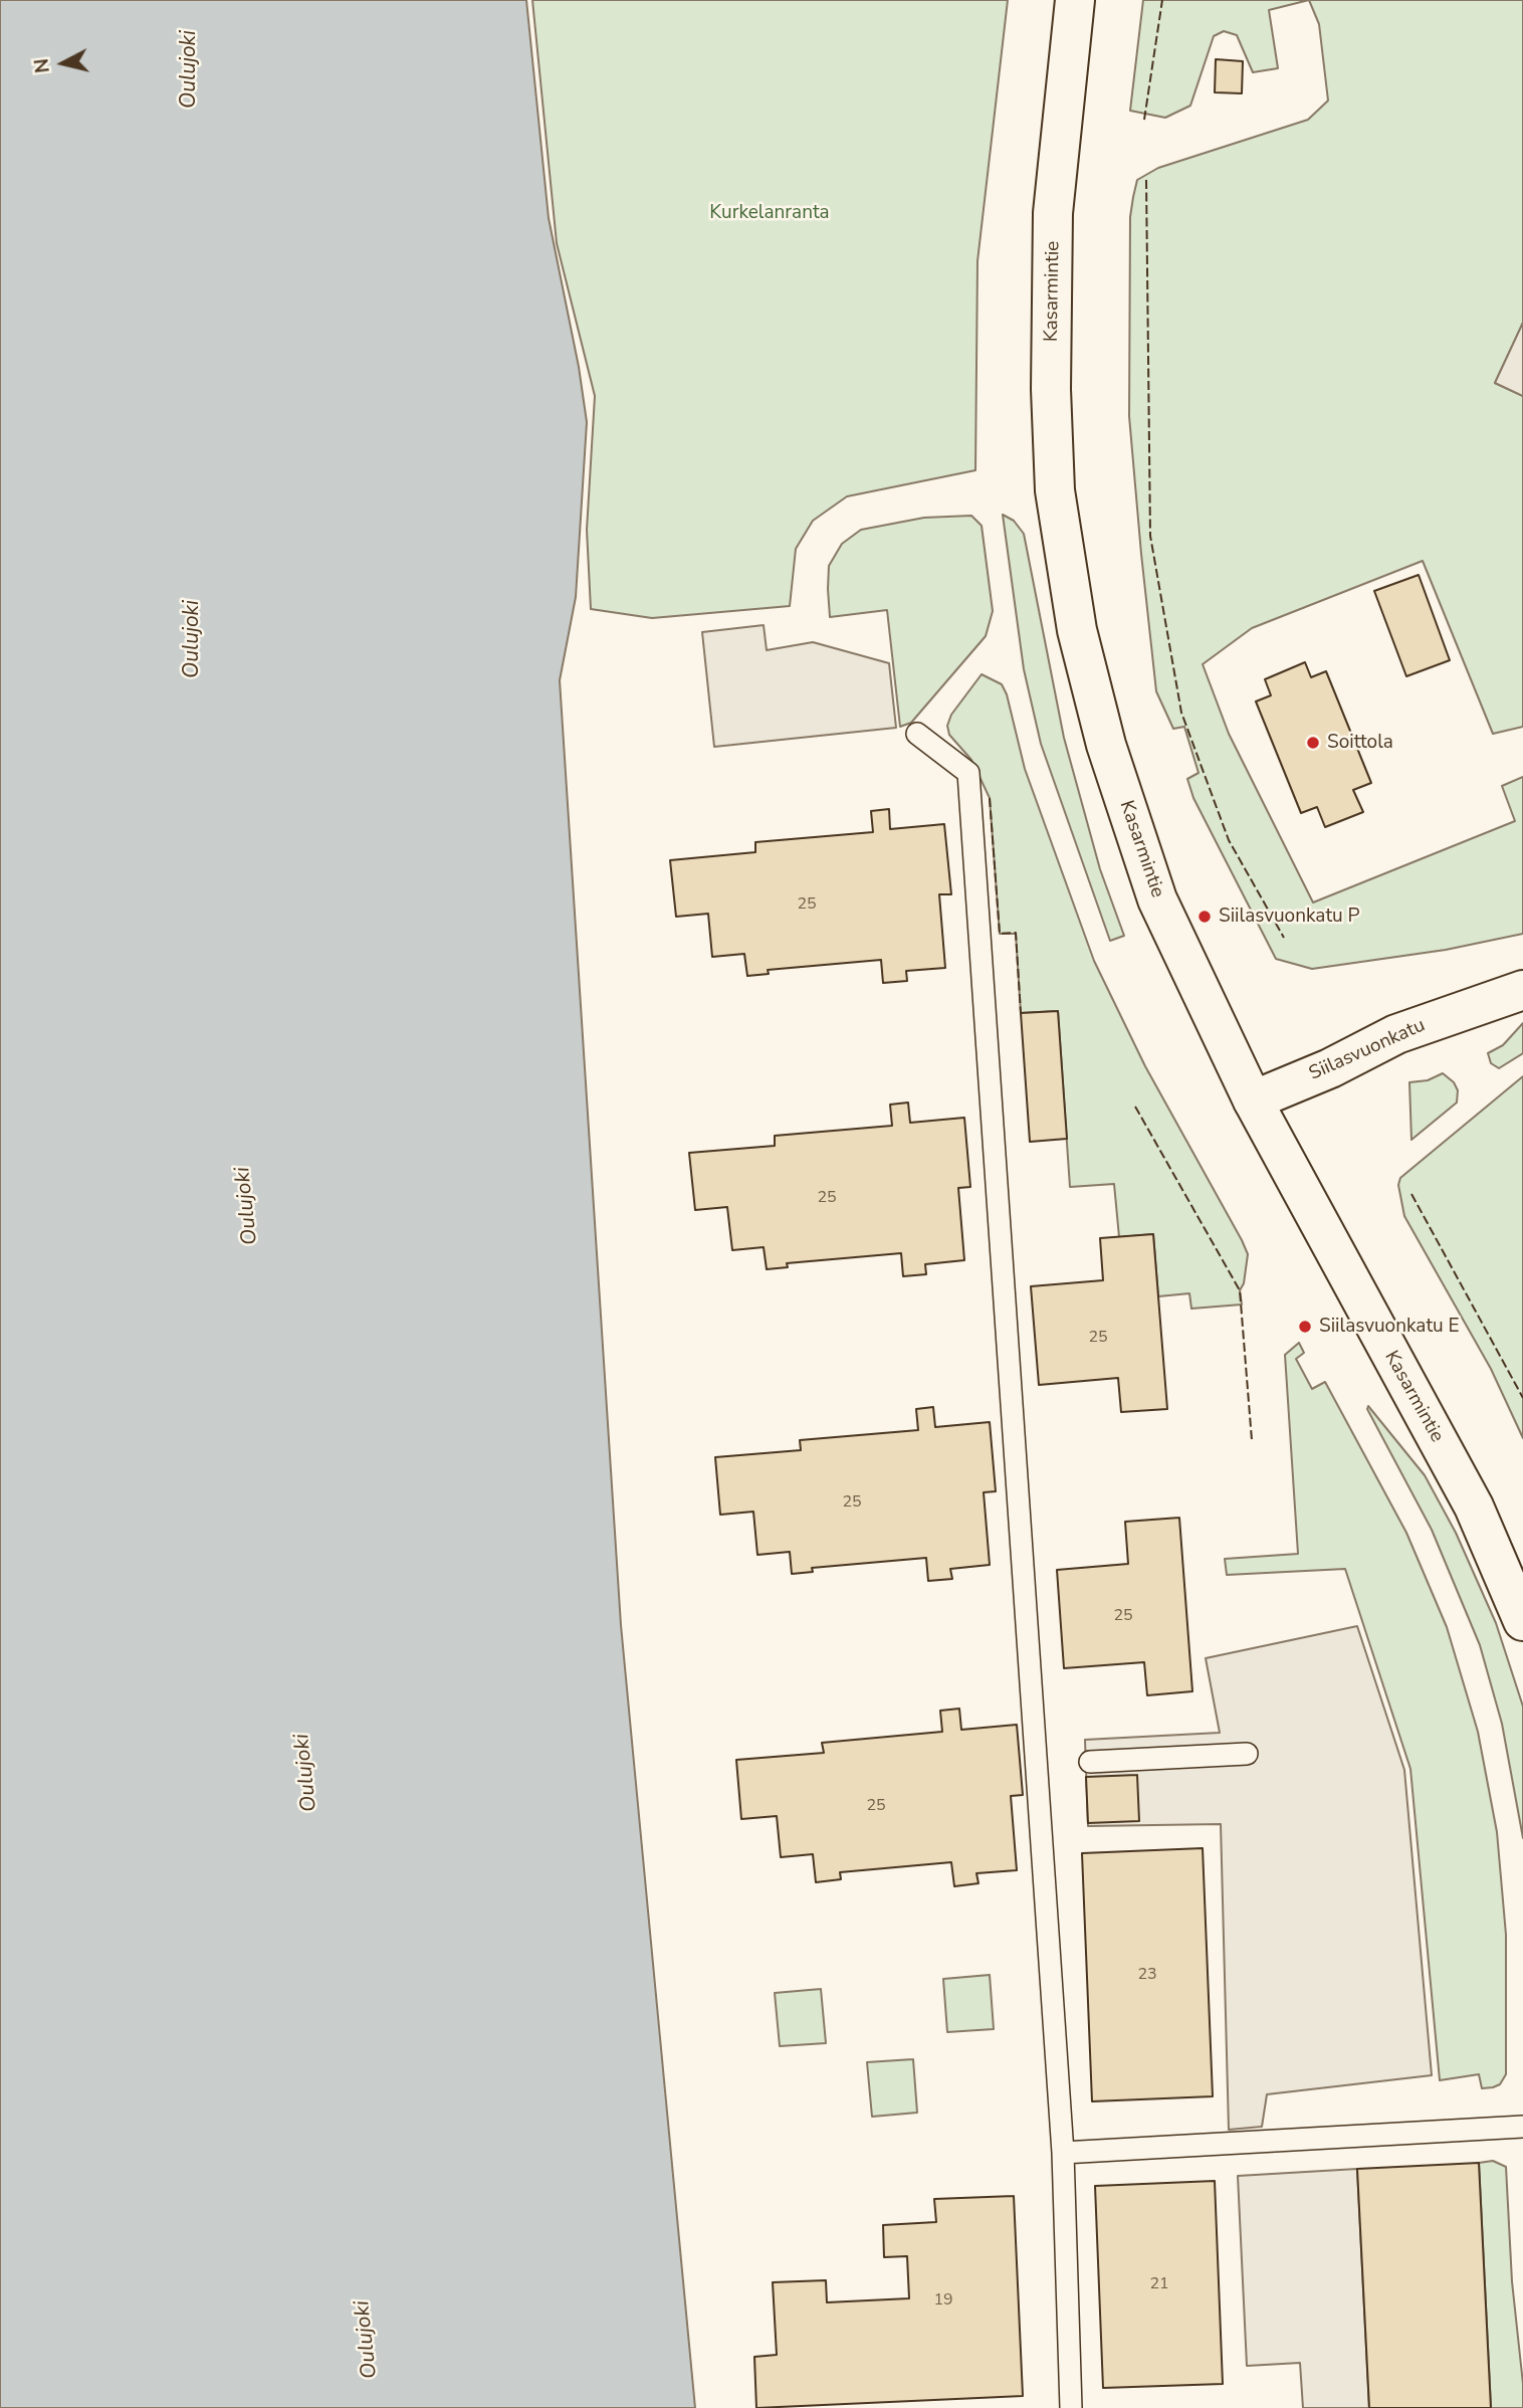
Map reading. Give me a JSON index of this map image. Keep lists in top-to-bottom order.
{
  "streets": {
    "street": ["Kasarmintie", "Siilasvuonkatu"]
  },
  "crossings": [
    ["Kasarmintie", "Siilasvuonkatu"]
  ],
  "water": ["Oulujoki"],
  "parks": ["Kurkelanranta"],
  "places": ["Soittola", "Siilasvuonkatu P", "Siilasvuonkatu E"],
  "house_numbers": [
    "25",
    "25",
    "25",
    "25",
    "25",
    "25",
    "23",
    "21",
    "19"
  ],
  "north": "left"
}
